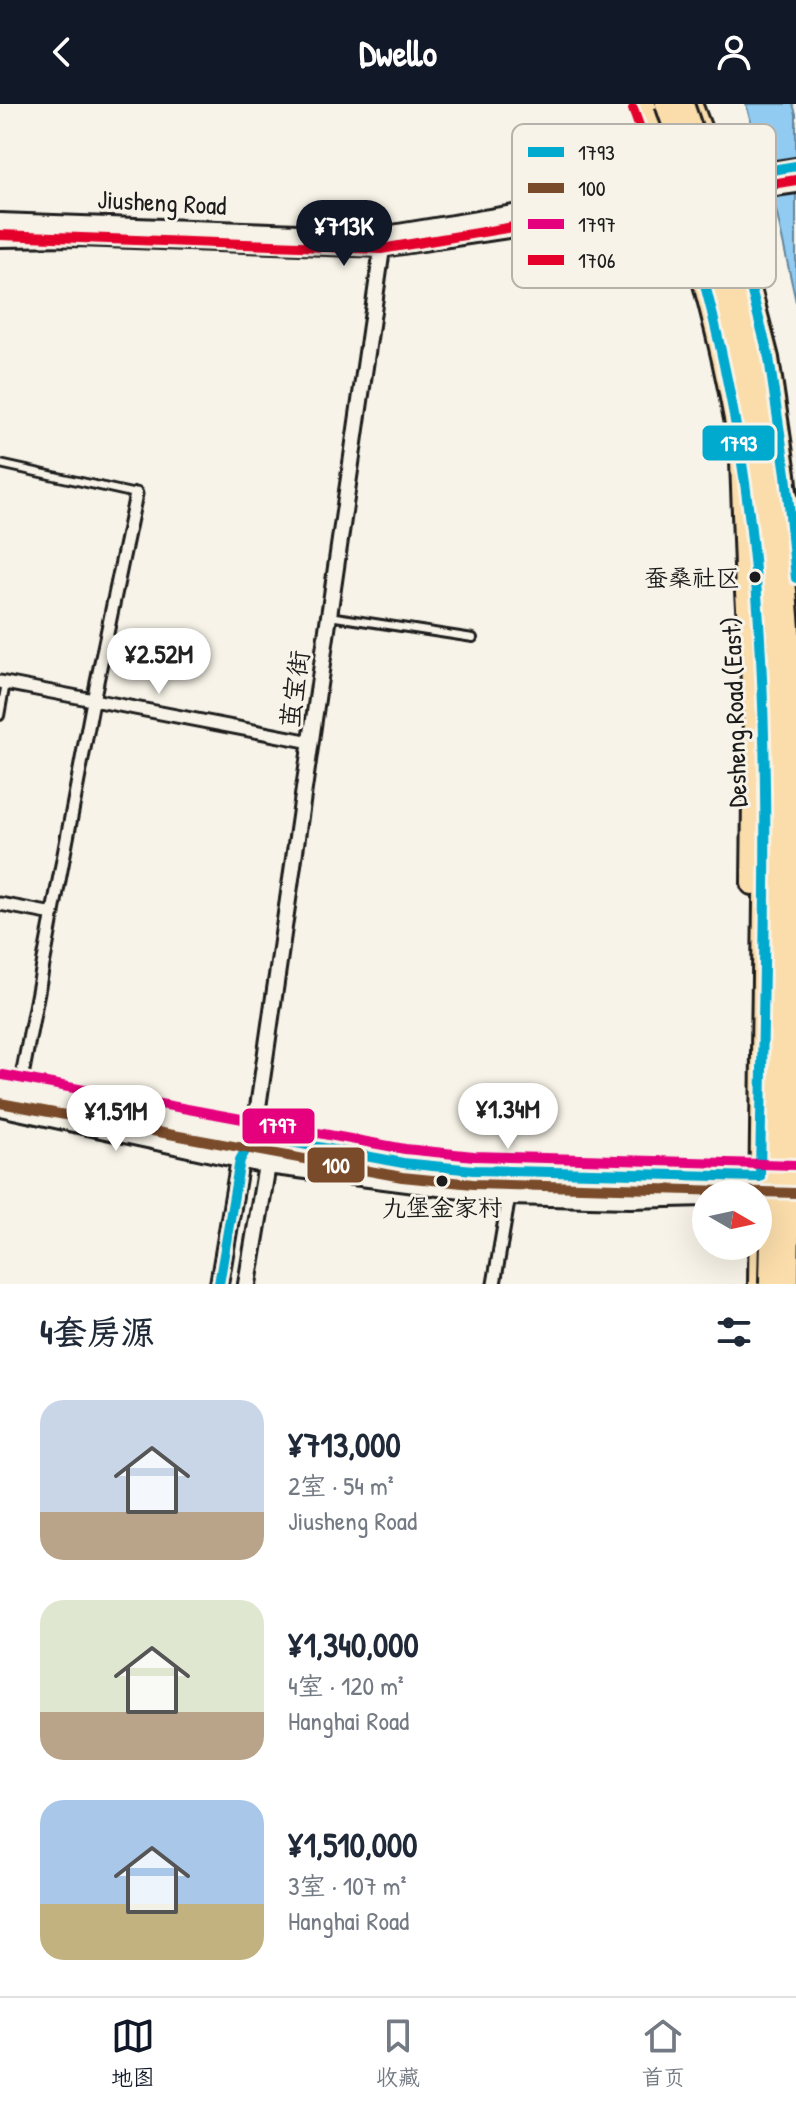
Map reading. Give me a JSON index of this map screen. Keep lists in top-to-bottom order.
{
  "streets": {
    "main road": ["Desheng Road (East)"],
    "street": ["Jiusheng Road", "茧宝街"]
  },
  "crossings": [
    ["Jiusheng Road", "茧宝街"]
  ],
  "places": ["蚕桑社区", "九堡金家村"],
  "lines": [
    "transit line 1706",
    "transit line 1793",
    "transit line 1797",
    "transit line 100"
  ],
  "legend": [
    "1793",
    "100",
    "1797",
    "1706"
  ],
  "north": "right",
  "page": {
    "header": "Dwello",
    "price": [
      "¥713K",
      "¥2.52M",
      "¥1.34M",
      "¥1.51M"
    ],
    "heading": "4套房源",
    "list": [
      {
        "name": "¥713,000",
        "note": "2室 · 54 m² · Jiusheng Road"
      },
      {
        "name": "¥1,340,000",
        "note": "4室 · 120 m² · Hanghai Road"
      },
      {
        "name": "¥1,510,000",
        "note": "3室 · 107 m² · Hanghai Road"
      }
    ],
    "tabs": ["地图", "收藏", "首页"]
  }
}
